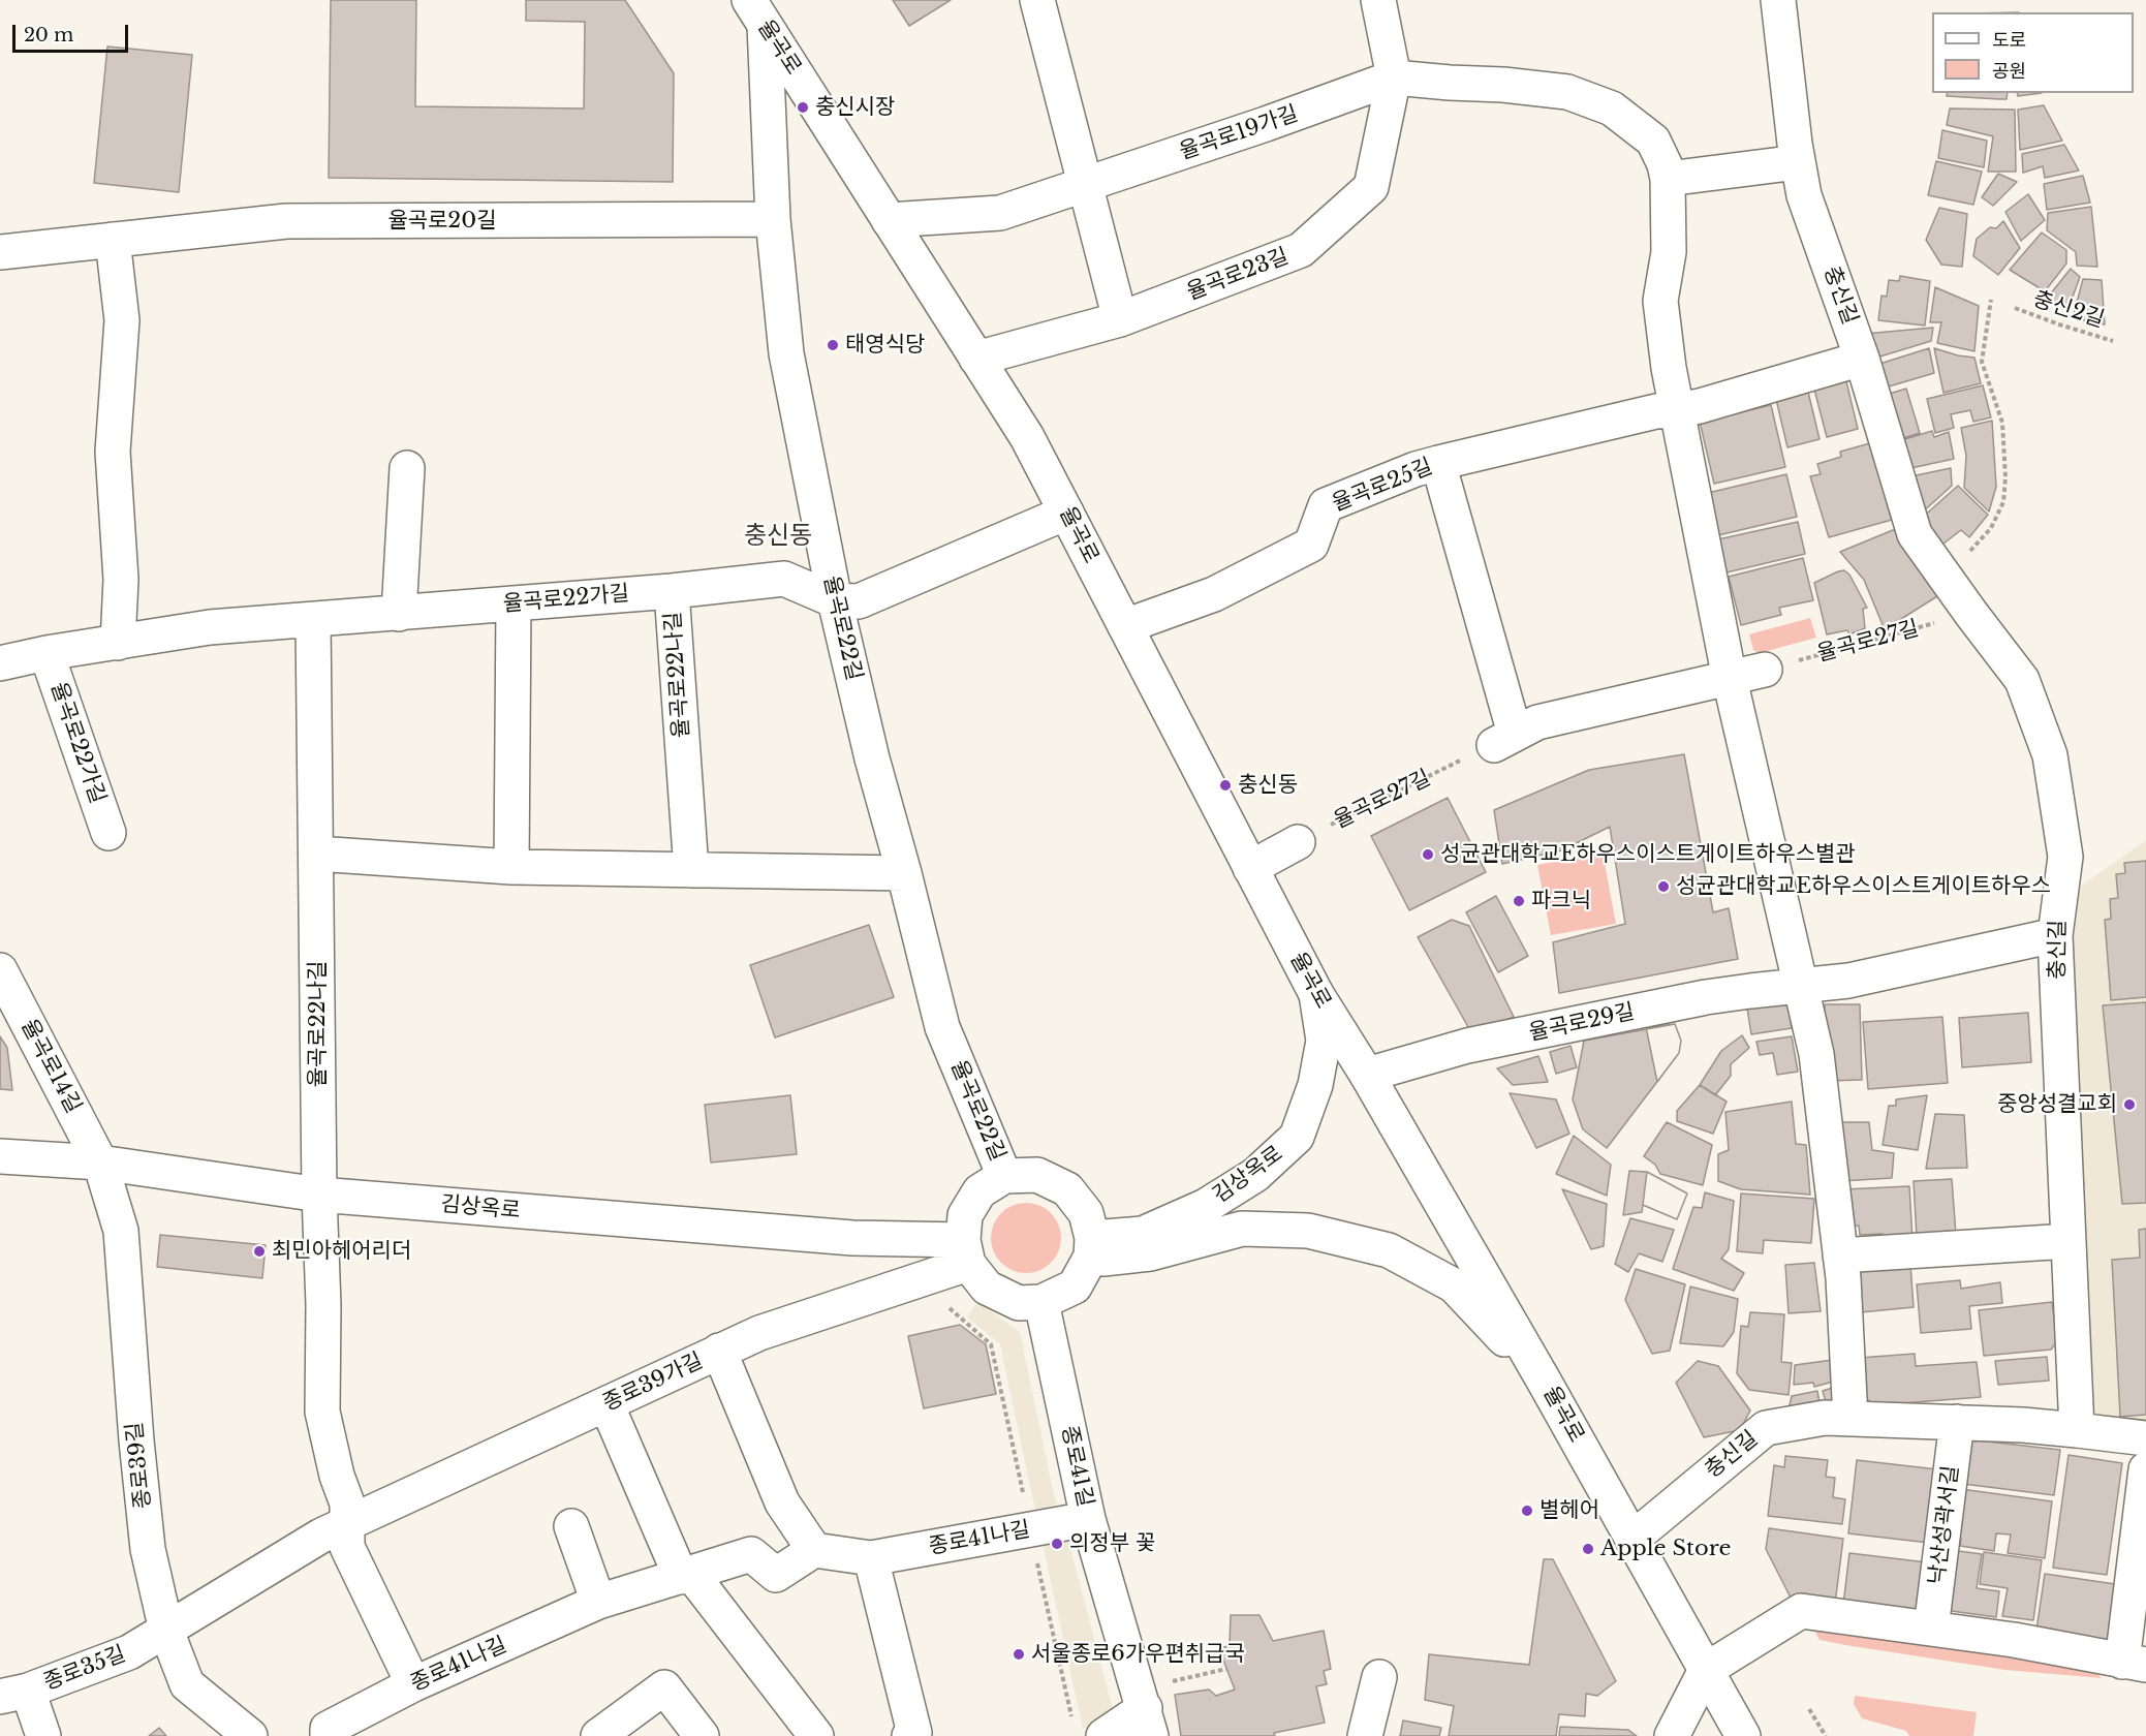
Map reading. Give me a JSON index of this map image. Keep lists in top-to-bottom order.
{
  "streets": {
    "street": [
      "율곡로",
      "율곡로19가길",
      "율곡로20길",
      "율곡로23길",
      "충신길",
      "율곡로25길",
      "율곡로22가길",
      "율곡로22길",
      "율곡로22나길",
      "율곡로29길",
      "율곡로14길",
      "김상옥로",
      "종로39가길",
      "종로39길",
      "종로41길",
      "낙산성곽서길",
      "종로41나길",
      "종로35길"
    ],
    "path": ["충신2길", "율곡로27길"]
  },
  "crossings": [
    ["율곡로", "율곡로23길"],
    ["율곡로", "충신길"],
    ["율곡로", "율곡로25길"],
    ["율곡로", "율곡로22가길"],
    ["율곡로", "율곡로22길"],
    ["율곡로", "율곡로29길"],
    ["율곡로", "김상옥로"],
    ["율곡로19가길", "율곡로23길"],
    ["율곡로20길", "율곡로22길"],
    ["충신길", "율곡로25길"],
    ["충신길", "율곡로27길"],
    ["충신길", "율곡로29길"],
    ["충신길", "낙산성곽서길"],
    ["율곡로22가길", "율곡로22길"],
    ["율곡로22가길", "율곡로22나길"],
    ["율곡로22길", "김상옥로"],
    ["율곡로22길", "종로39가길"],
    ["율곡로22길", "종로41길"],
    ["율곡로22나길", "김상옥로"],
    ["율곡로14길", "김상옥로"],
    ["율곡로14길", "종로39길"],
    ["김상옥로", "종로39가길"],
    ["김상옥로", "종로39길"],
    ["김상옥로", "종로41길"],
    ["종로39가길", "종로39길"],
    ["종로39가길", "종로41길"],
    ["종로39가길", "종로35길"],
    ["종로39길", "종로35길"],
    ["종로41길", "종로41나길"]
  ],
  "districts": ["충신동"],
  "places": [
    "충신시장",
    "태영식당",
    "충신동",
    "성균관대학교E하우스이스트게이트하우스별관",
    "성균관대학교E하우스이스트게이트하우스",
    "파크닉",
    "중앙성결교회",
    "최민아헤어리더",
    "별헤어",
    "의정부 꽃",
    "Apple Store",
    "서울종로6가우편취급국"
  ],
  "legend": ["도로", "공원"],
  "scale_bar": "20 m"
}
